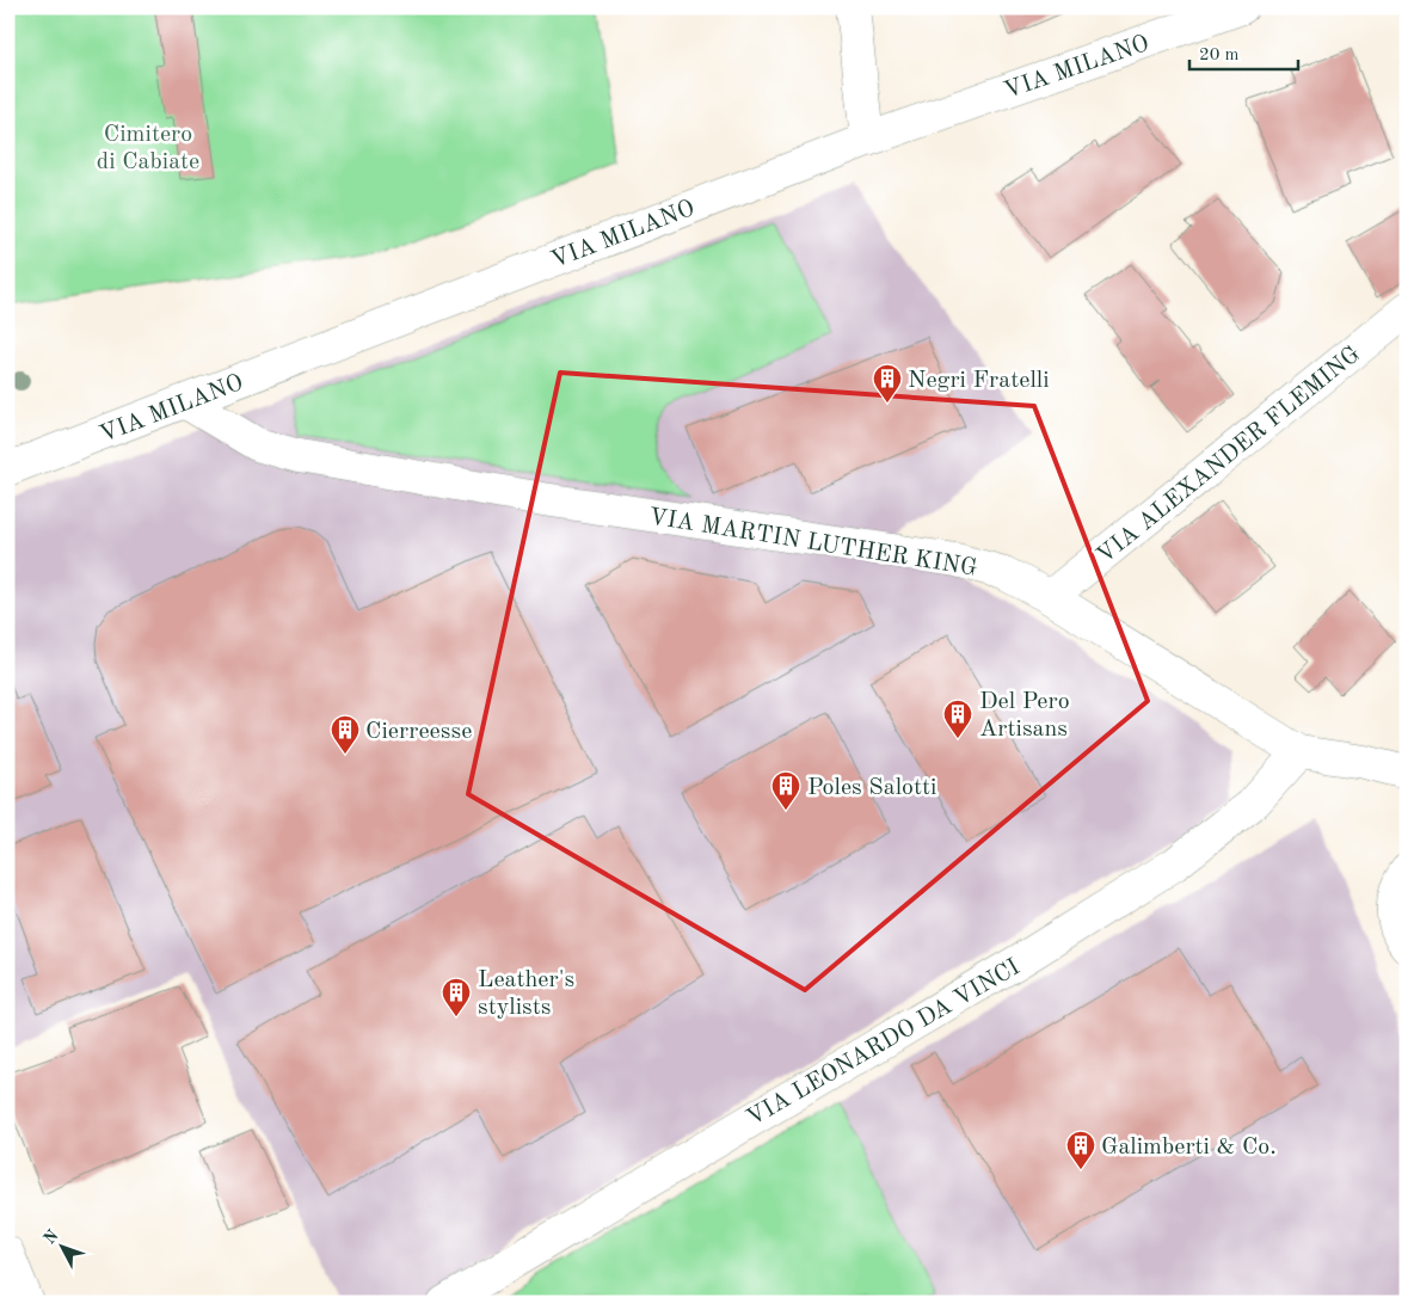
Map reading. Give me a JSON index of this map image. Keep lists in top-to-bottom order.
{
  "streets": {
    "street": [
      "VIA MILANO",
      "VIA ALEXANDER FLEMING",
      "VIA MARTIN LUTHER KING",
      "VIA LEONARDO DA VINCI"
    ]
  },
  "crossings": [
    ["VIA MILANO", "VIA MARTIN LUTHER KING"],
    ["VIA ALEXANDER FLEMING", "VIA MARTIN LUTHER KING"],
    ["VIA MARTIN LUTHER KING", "VIA LEONARDO DA VINCI"]
  ],
  "parks": ["Cimitero di Cabiate"],
  "places": {
    "building": [
      "Negri Fratelli",
      "Del Pero Artisans",
      "Cierreesse",
      "Poles Salotti",
      "Leather's stylists",
      "Galimberti & Co."
    ]
  },
  "scale_bar": "20 m",
  "north": "top left"
}
